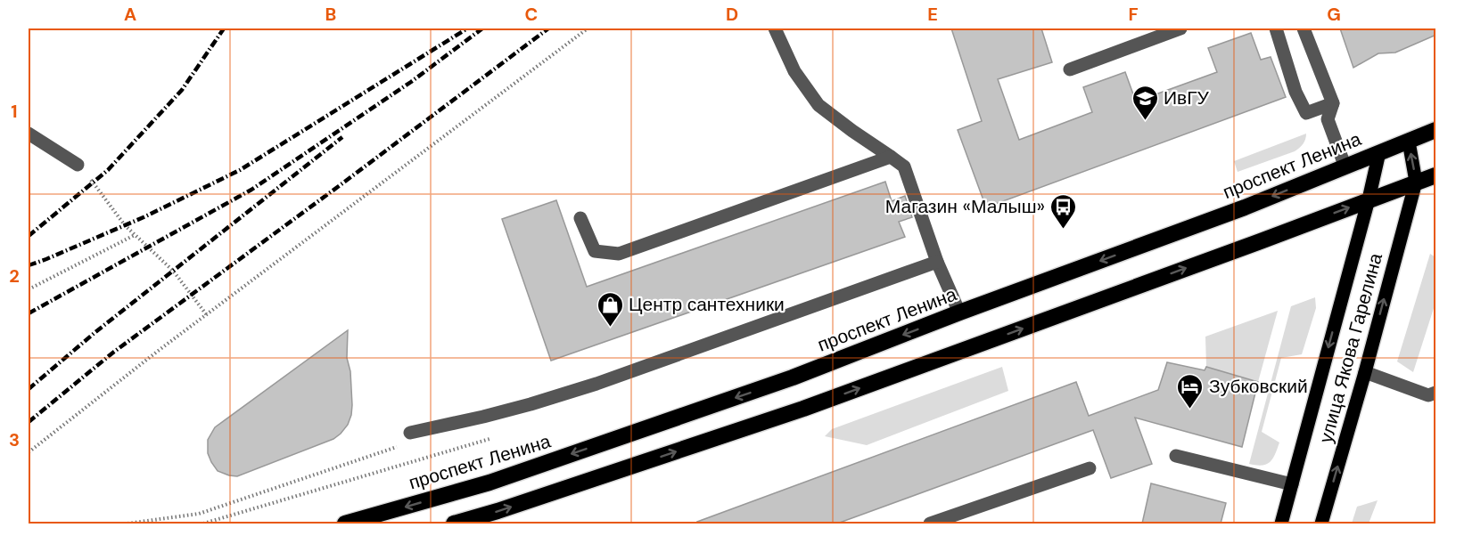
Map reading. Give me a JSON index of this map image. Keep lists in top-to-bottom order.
{
  "streets": {
    "highway": ["проспект Ленина"],
    "main road": ["улица Якова Гарелина"]
  },
  "crossings": [
    ["проспект Ленина", "улица Якова Гарелина"]
  ],
  "places": {
    "school or university": ["ИвГУ"],
    "bus stop": ["Магазин «Малыш»"],
    "shop": ["Центр сантехники"],
    "hotel": ["Зубковский"]
  },
  "grid": {
    "columns": [
      "A",
      "B",
      "C",
      "D",
      "E",
      "F",
      "G"
    ],
    "rows": ["1", "2", "3"]
  }
}
